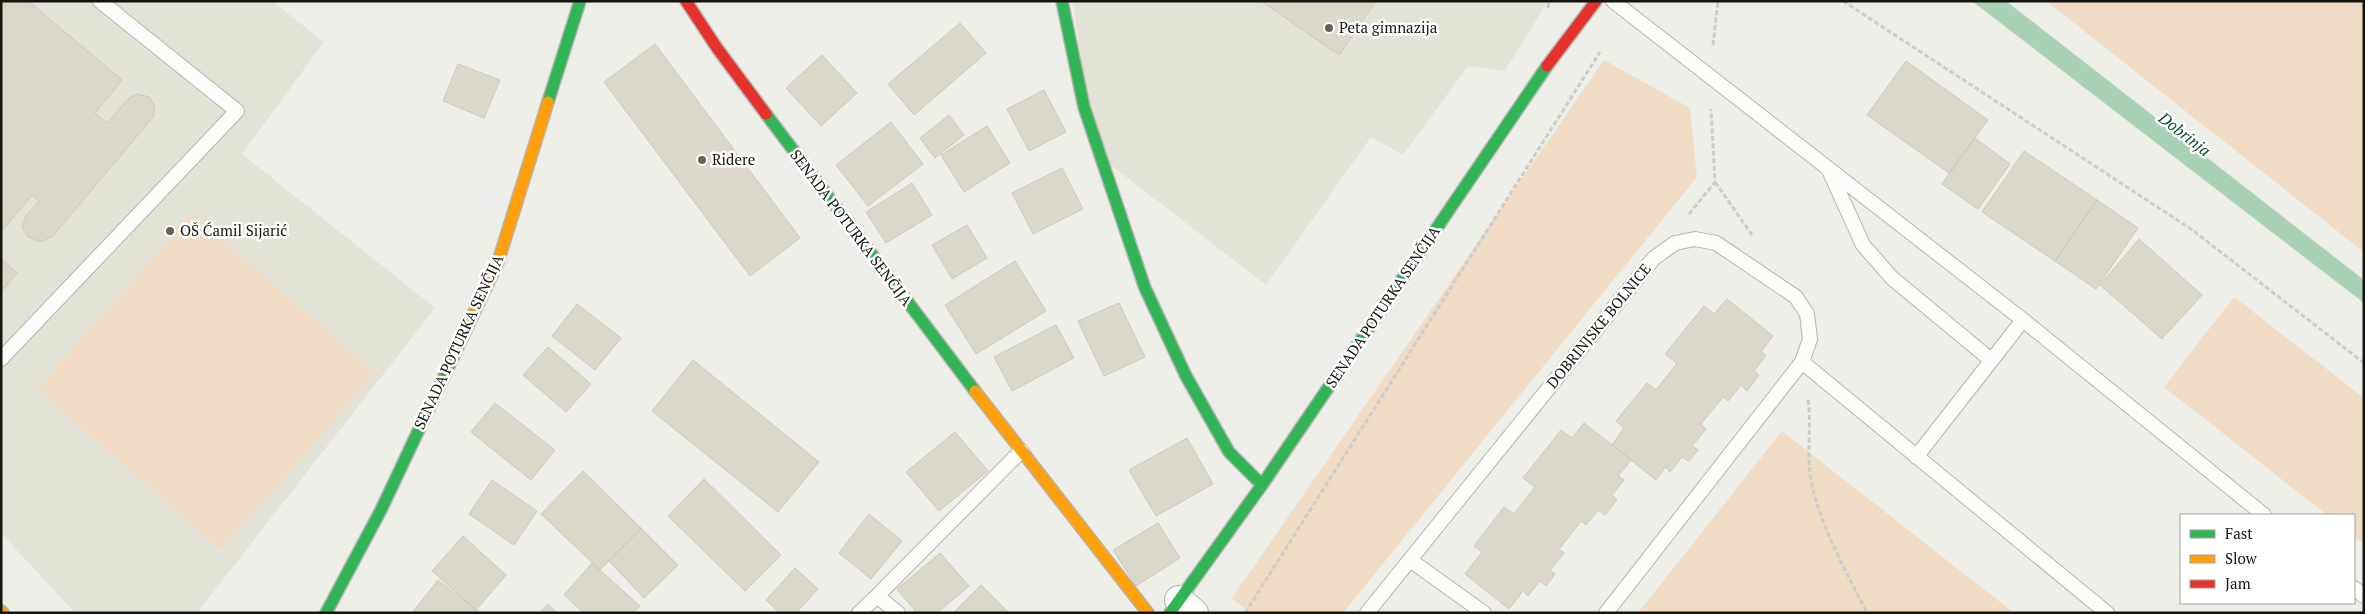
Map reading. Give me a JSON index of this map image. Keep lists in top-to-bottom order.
{
  "streets": {
    "street": ["SENADA POTURKA SENČIJA"],
    "lane": ["DOBRINJSKE BOLNICE"]
  },
  "water": ["Dobrinja"],
  "places": ["Peta gimnazija", "Ridere", "OŠ Ćamil Sijarić"],
  "legend": ["Fast", "Slow", "Jam"]
}
